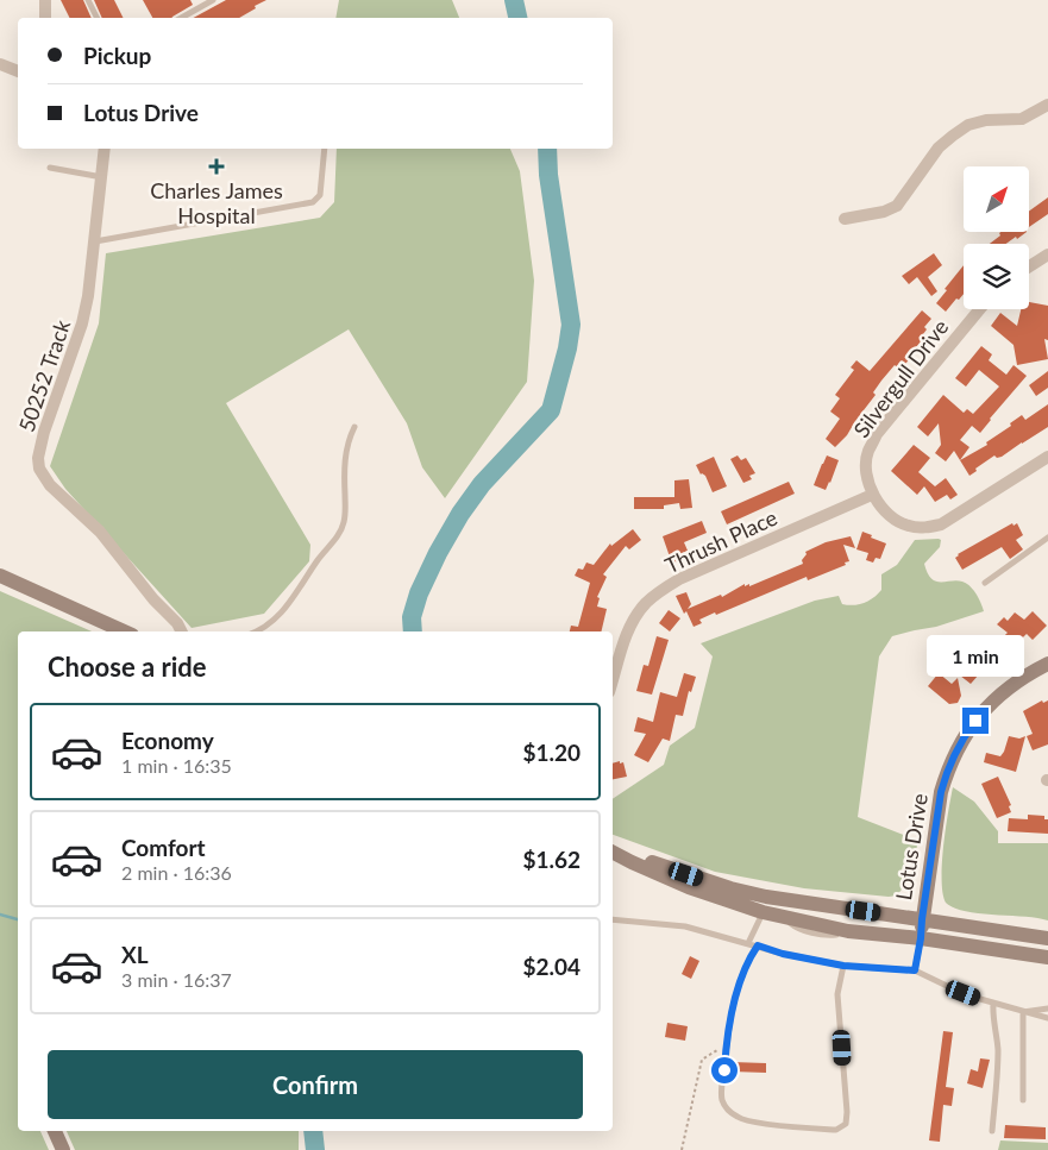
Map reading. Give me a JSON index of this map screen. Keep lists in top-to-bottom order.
{
  "streets": {
    "street": [
      "50252 Track",
      "Silvergull Drive",
      "Thrush Place",
      "Lotus Drive"
    ]
  },
  "crossings": [
    ["Silvergull Drive", "Thrush Place"]
  ],
  "places": {
    "health": ["Charles James Hospital"]
  },
  "north": "top right",
  "page": {
    "banner": ["Pickup", "Lotus Drive"],
    "heading": "Choose a ride",
    "bubble": "1 min",
    "list": [
      {
        "name": "Economy",
        "note": "1 min · 16:35",
        "value": "$1.20"
      },
      {
        "name": "Comfort",
        "note": "2 min · 16:36",
        "value": "$1.62"
      },
      {
        "name": "XL",
        "note": "3 min · 16:37",
        "value": "$2.04"
      }
    ],
    "buttons": "Confirm"
  }
}
